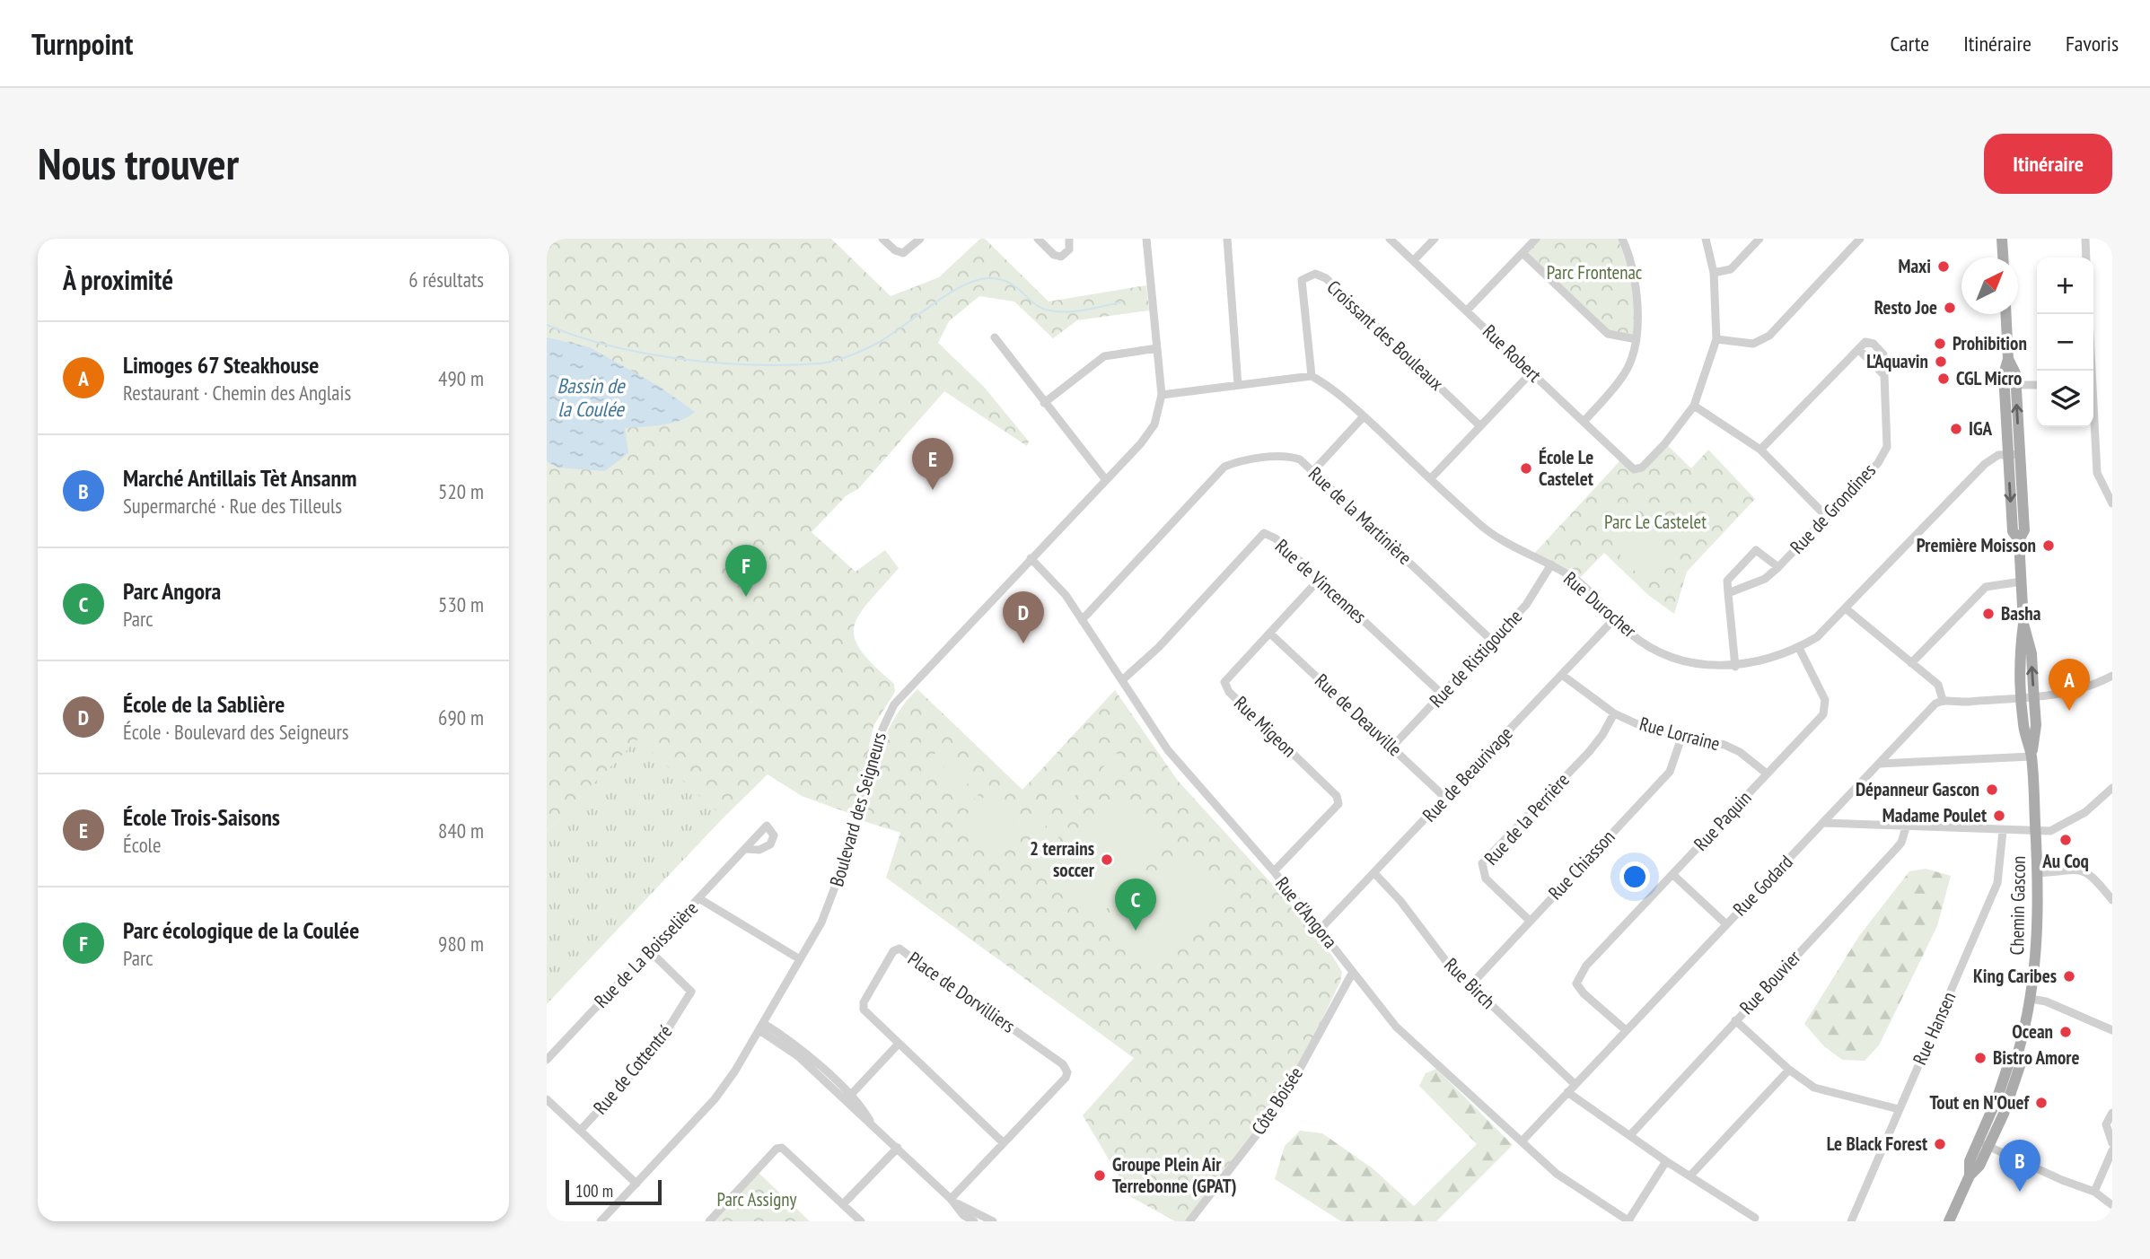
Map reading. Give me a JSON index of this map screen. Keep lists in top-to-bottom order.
{
  "streets": {
    "main road": ["Chemin Gascon"],
    "street": [
      "Croissant des Bouleaux",
      "Rue Robert",
      "Rue de Grondines",
      "Rue de la Martinière",
      "Rue de Vincennes",
      "Rue Durocher",
      "Rue de Ristigouche",
      "Rue de Deauville",
      "Rue Migeon",
      "Rue Lorraine",
      "Rue de Beaurivage",
      "Boulevard des Seigneurs",
      "Rue de la Perrière",
      "Rue Paquin",
      "Rue Chiasson",
      "Rue Godard",
      "Rue d'Angora",
      "Rue de La Boisselière",
      "Rue Bouvier",
      "Rue Birch",
      "Place de Dorvilliers",
      "Rue Hansen",
      "Rue de Cottentré",
      "Côte Boisée"
    ]
  },
  "crossings": [
    ["Croissant des Bouleaux", "Rue Durocher"],
    ["Rue de la Martinière", "Rue de Ristigouche"],
    ["Rue de la Martinière", "Rue d'Angora"],
    ["Rue de Vincennes", "Rue de Ristigouche"],
    ["Rue de Vincennes", "Rue Migeon"],
    ["Rue de Vincennes", "Rue d'Angora"],
    ["Rue Durocher", "Rue de Ristigouche"],
    ["Rue Durocher", "Rue de Beaurivage"],
    ["Rue Durocher", "Rue Paquin"],
    ["Rue Durocher", "Chemin Gascon"],
    ["Rue de Ristigouche", "Rue de Deauville"],
    ["Rue de Deauville", "Rue Migeon"],
    ["Rue de Deauville", "Rue de Beaurivage"],
    ["Rue Migeon", "Rue d'Angora"],
    ["Rue Lorraine", "Rue de Beaurivage"],
    ["Rue Lorraine", "Rue de la Perrière"],
    ["Rue Lorraine", "Rue Paquin"],
    ["Rue Lorraine", "Rue Chiasson"],
    ["Rue de Beaurivage", "Rue d'Angora"],
    ["Rue de Beaurivage", "Rue Birch"],
    ["Boulevard des Seigneurs", "Rue d'Angora"],
    ["Rue de la Perrière", "Rue Chiasson"],
    ["Rue Paquin", "Rue Godard"],
    ["Rue Chiasson", "Rue Birch"],
    ["Rue Godard", "Rue d'Angora"],
    ["Rue Godard", "Rue Birch"],
    ["Rue d'Angora", "Côte Boisée"],
    ["Rue de La Boisselière", "Rue de Cottentré"]
  ],
  "water": ["Bassin de la Coulée"],
  "parks": ["Parc Frontenac", "Parc Le Castelet", "Parc Assigny"],
  "places": [
    "Maxi",
    "Resto Joe",
    "Prohibition",
    "L'Aquavin",
    "CGL Micro",
    "IGA",
    "École Le Castelet",
    "Première Moisson",
    "Basha",
    "Dépanneur Gascon",
    "Madame Poulet",
    "Au Coq",
    "2 terrains soccer",
    "King Caribes",
    "Ocean",
    "Bistro Amore",
    "Tout en N'Ouef",
    "Le Black Forest",
    "Groupe Plein Air Terrebonne (GPAT)"
  ],
  "scale_bar": "100 m",
  "north": "top right",
  "page": {
    "header": "Turnpoint",
    "nav": ["Carte", "Itinéraire", "Favoris"],
    "buttons": "Itinéraire",
    "title": "Nous trouver",
    "heading": ["À proximité", "6 résultats"],
    "map_buttons": ["+", "−"],
    "list": [
      {
        "mark": "A",
        "name": "Limoges 67 Steakhouse",
        "note": "Restaurant · Chemin des Anglais",
        "value": "490 m"
      },
      {
        "mark": "B",
        "name": "Marché Antillais Tèt Ansanm",
        "note": "Supermarché · Rue des Tilleuls",
        "value": "520 m"
      },
      {
        "mark": "C",
        "name": "Parc Angora",
        "note": "Parc",
        "value": "530 m"
      },
      {
        "mark": "D",
        "name": "École de la Sablière",
        "note": "École · Boulevard des Seigneurs",
        "value": "690 m"
      },
      {
        "mark": "E",
        "name": "École Trois-Saisons",
        "note": "École",
        "value": "840 m"
      },
      {
        "mark": "F",
        "name": "Parc écologique de la Coulée",
        "note": "Parc",
        "value": "980 m"
      }
    ],
    "pins": [
      "E",
      "F",
      "D",
      "A",
      "C",
      "B"
    ],
    "scale": "100 m"
  }
}
